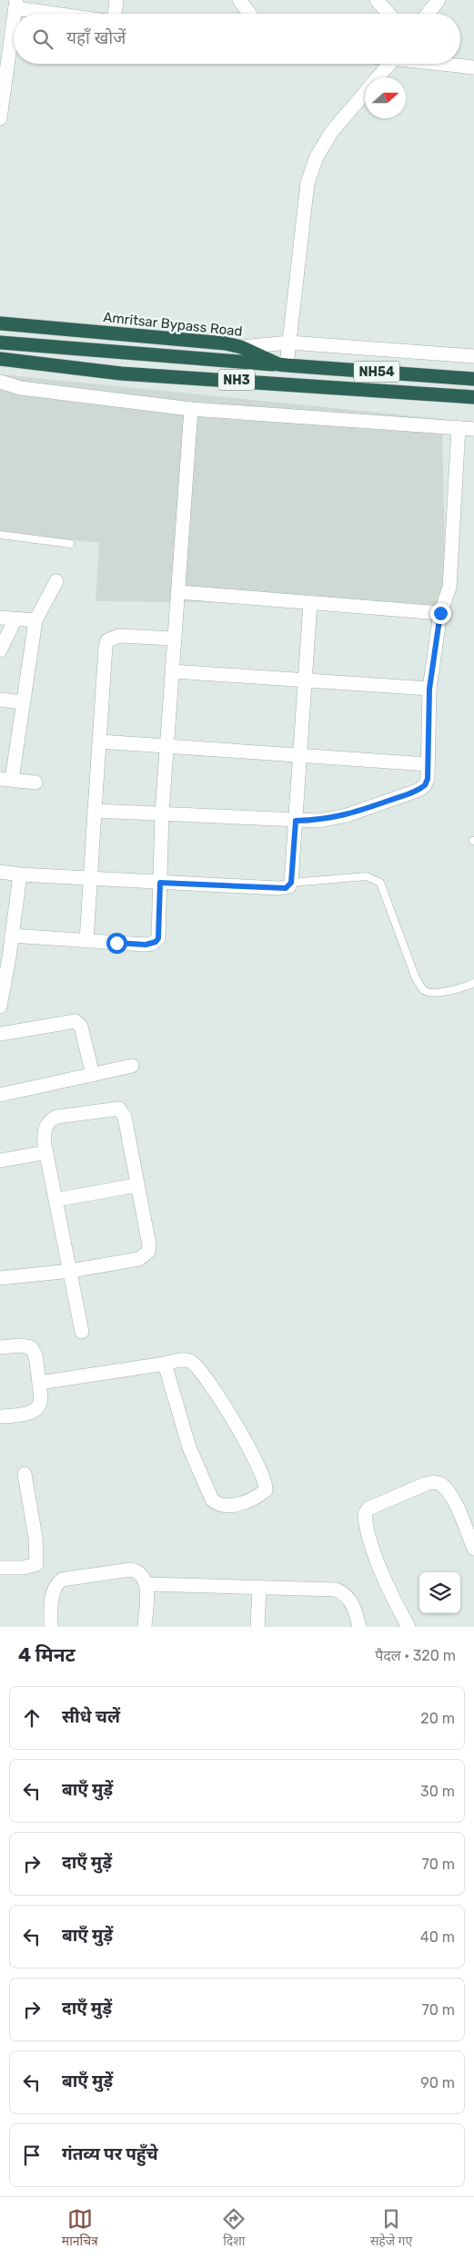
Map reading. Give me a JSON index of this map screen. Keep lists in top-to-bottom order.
{
  "streets": {
    "highway": ["Amritsar Bypass Road", "NH54", "NH3"]
  },
  "crossings": [
    ["Amritsar Bypass Road", "NH54"]
  ],
  "north": "right",
  "page": {
    "search": "यहाँ खोजें",
    "heading": ["4 मिनट", "पैदल · 320 m"],
    "list": [
      ["सीधे चलें", "20 m"],
      ["बाएँ मुड़ें", "30 m"],
      ["दाएँ मुड़ें", "70 m"],
      ["बाएँ मुड़ें", "40 m"],
      ["दाएँ मुड़ें", "70 m"],
      ["बाएँ मुड़ें", "90 m"],
      "गंतव्य पर पहुँचे"
    ],
    "nav": ["मानचित्र", "दिशा", "सहेजे गए"]
  }
}
